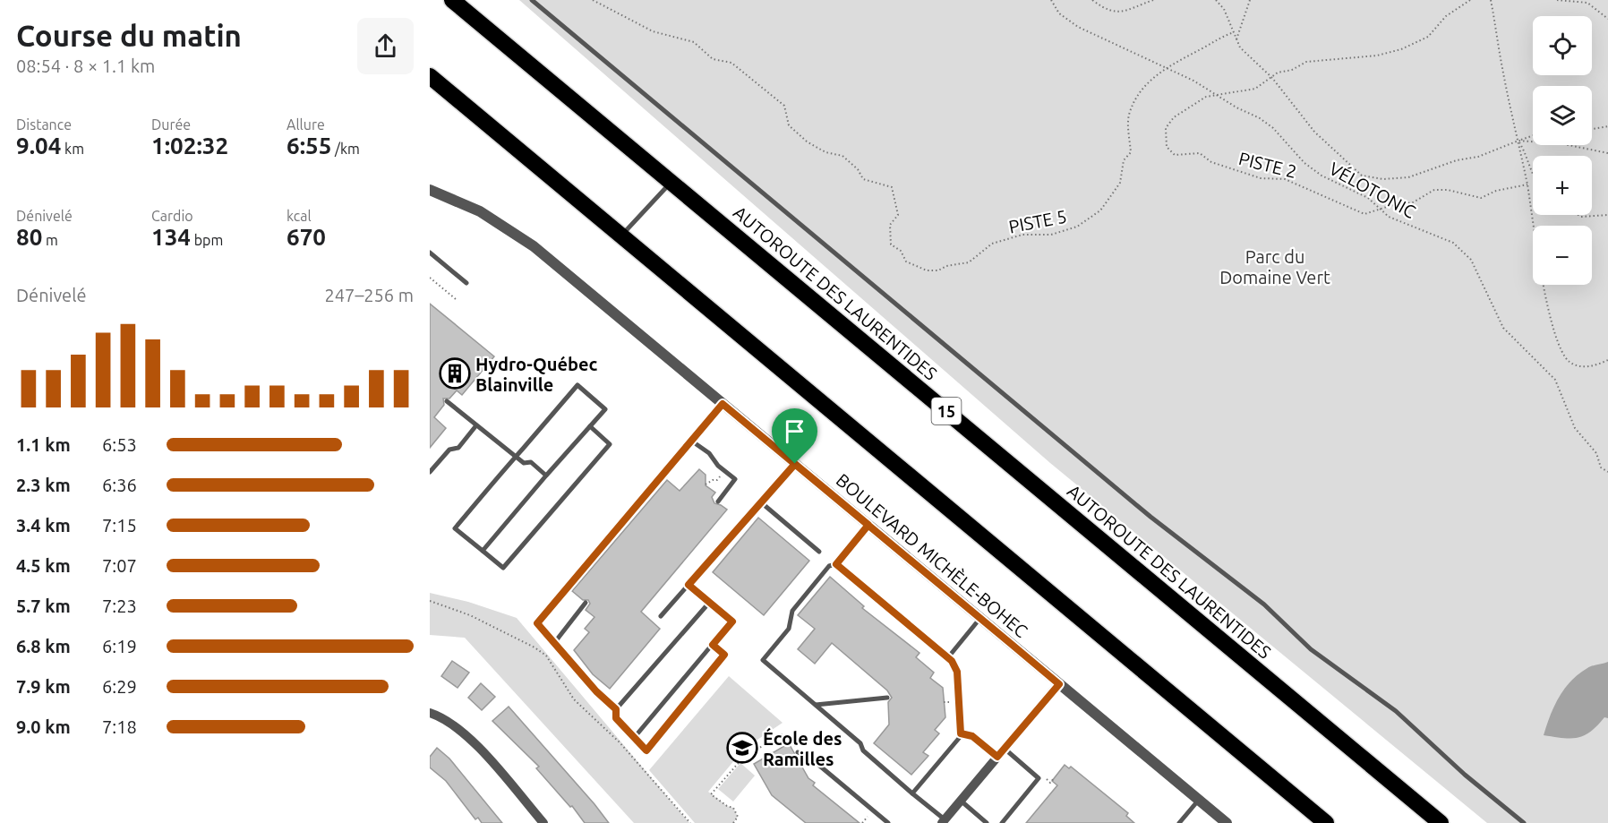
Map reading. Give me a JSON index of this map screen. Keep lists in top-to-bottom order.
{
  "streets": {
    "highway": ["AUTOROUTE DES LAURENTIDES", "15"],
    "street": ["BOULEVARD MICHÈLE-BOHEC"],
    "path": ["PISTE 2", "VÉLOTONIC", "PISTE 5"]
  },
  "crossings": [
    ["PISTE 2", "VÉLOTONIC"],
    ["VÉLOTONIC", "PISTE 5"]
  ],
  "parks": ["Parc du Domaine Vert"],
  "places": {
    "building": ["Hydro-Québec Blainville"],
    "school or university": ["École des Ramilles"]
  },
  "page": {
    "heading": ["Course du matin", "08:54 · 8 × 1.1 km"],
    "map_buttons": ["+", "−"],
    "stats": [
      ["Distance", "9.04 km"],
      ["Durée", "1:02:32"],
      ["Allure", "6:55 /km"],
      ["Dénivelé", "80 m"],
      ["Cardio", "134 bpm"],
      ["kcal", "670"]
    ],
    "chart": ["Dénivelé", "247–256 m"],
    "list": [
      {
        "name": "1.1 km",
        "note": "6:53"
      },
      {
        "name": "2.3 km",
        "note": "6:36"
      },
      {
        "name": "3.4 km",
        "note": "7:15"
      },
      {
        "name": "4.5 km",
        "note": "7:07"
      },
      {
        "name": "5.7 km",
        "note": "7:23"
      },
      {
        "name": "6.8 km",
        "note": "6:19"
      },
      {
        "name": "7.9 km",
        "note": "6:29"
      },
      {
        "name": "9.0 km",
        "note": "7:18"
      }
    ]
  }
}
